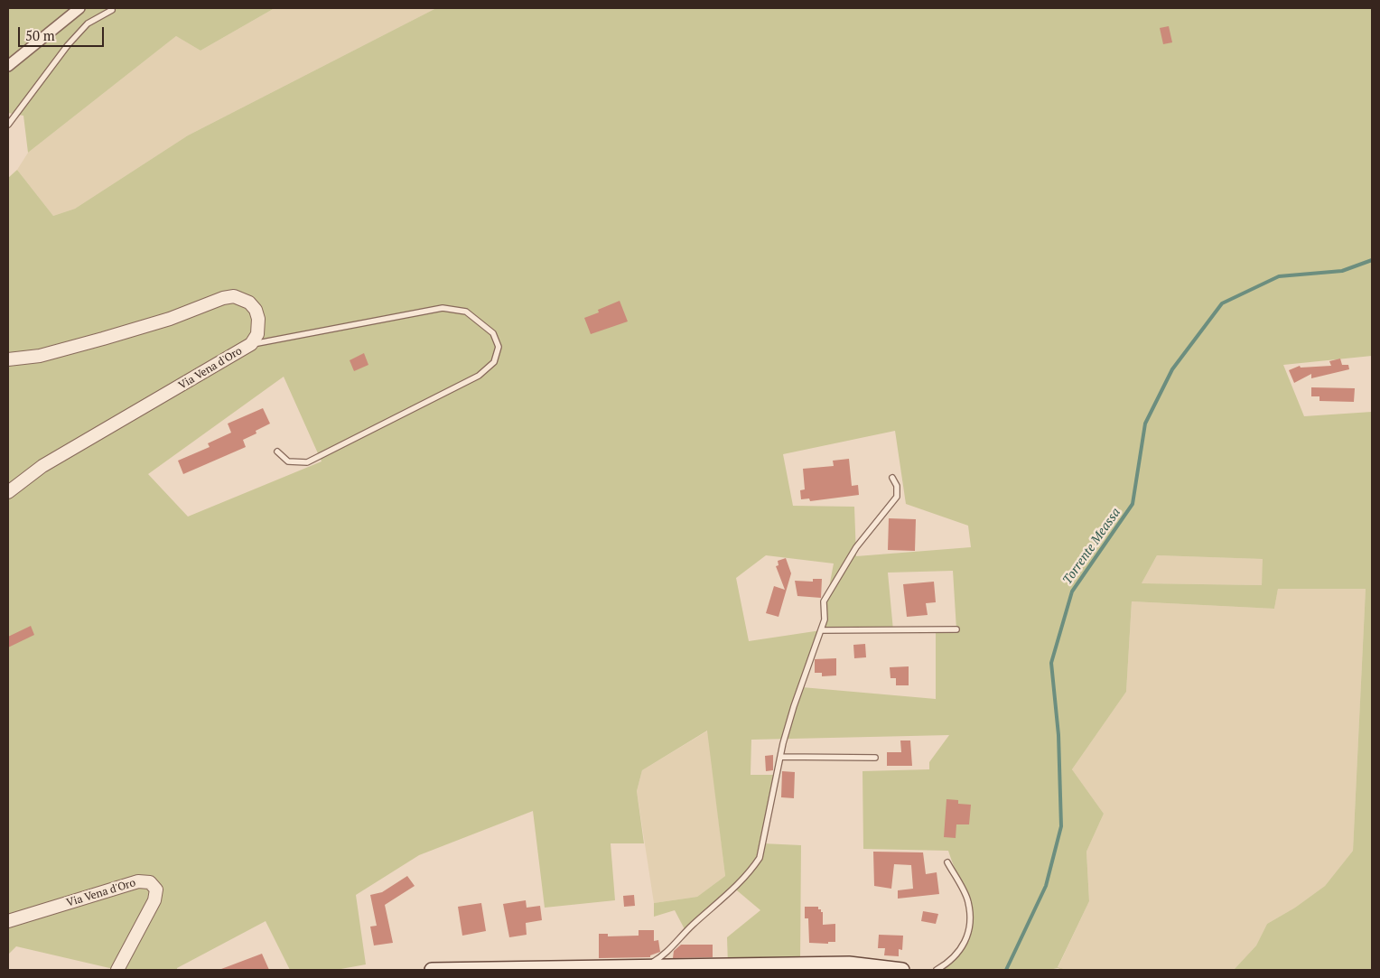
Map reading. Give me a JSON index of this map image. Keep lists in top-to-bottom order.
{
  "streets": {
    "street": ["Via Vena d'Oro"]
  },
  "water": ["Torrente Meassa"],
  "scale_bar": "50 m"
}
